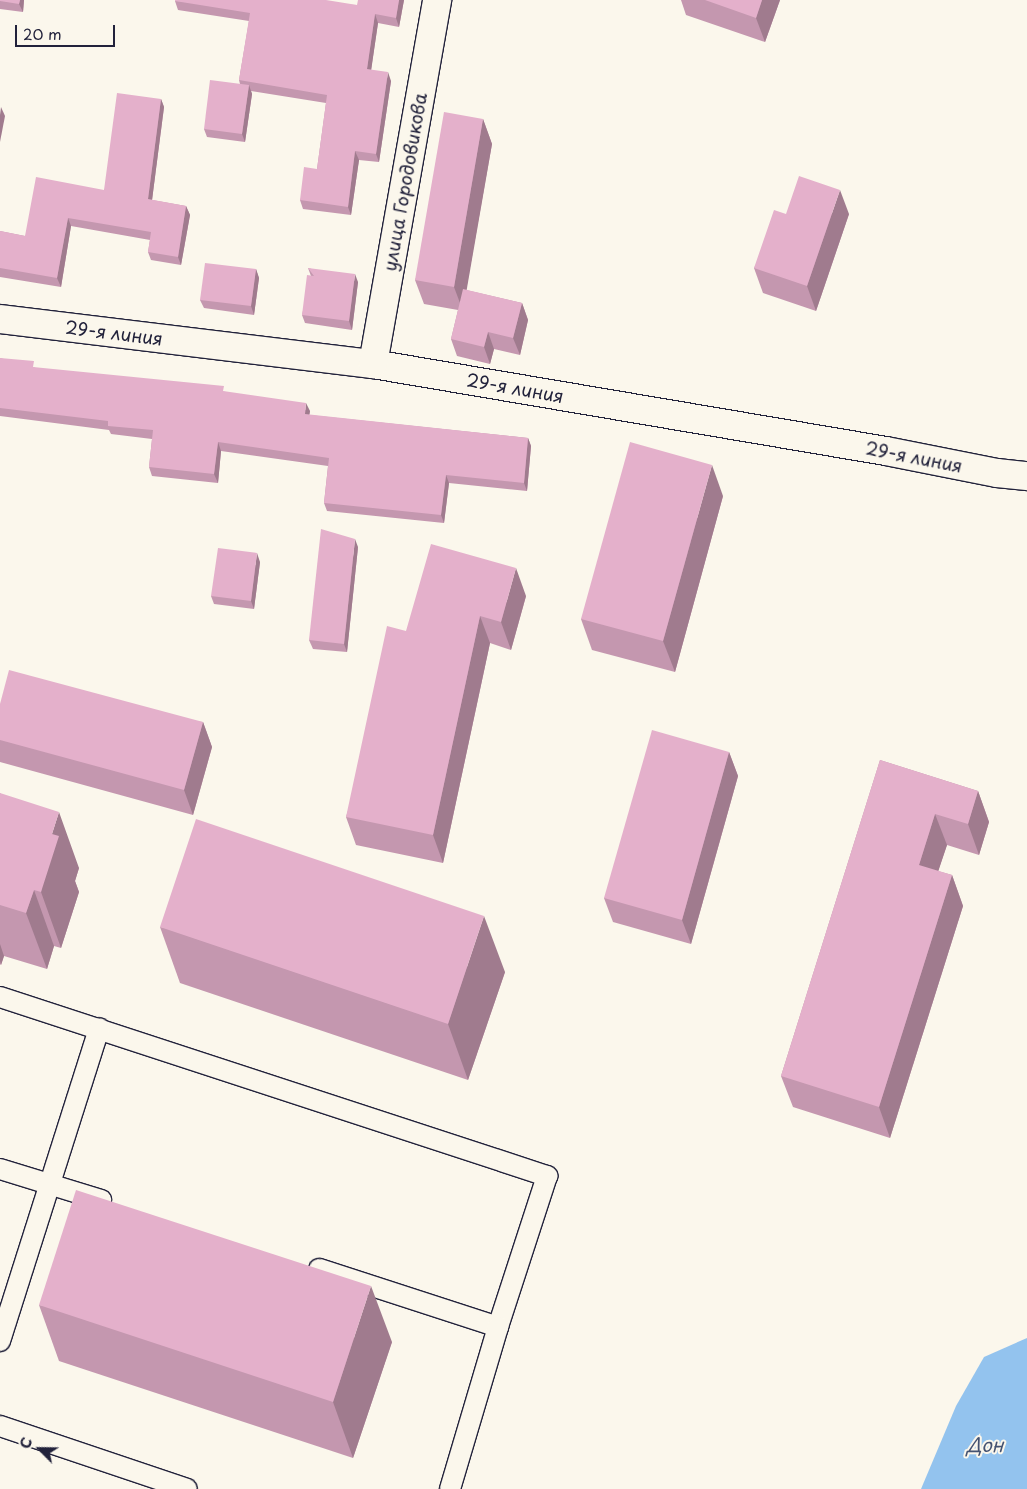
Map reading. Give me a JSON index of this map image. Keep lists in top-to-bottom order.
{
  "streets": {
    "street": ["улица Городовикова", "29-я линия"]
  },
  "crossings": [
    ["улица Городовикова", "29-я линия"]
  ],
  "water": ["Дон"],
  "scale_bar": "20 m",
  "north": "top left"
}
